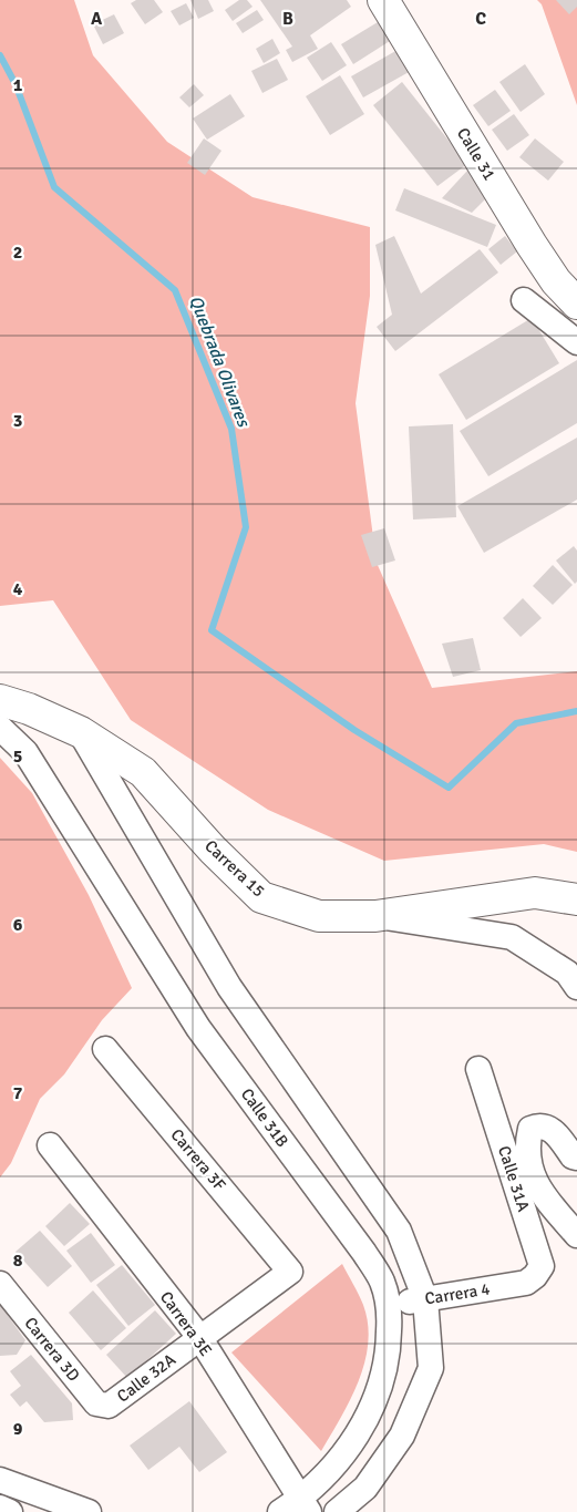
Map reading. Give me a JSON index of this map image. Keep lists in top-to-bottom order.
{
  "streets": {
    "main road": ["Calle 31", "Carrera 15"],
    "street": [
      "Calle 31B",
      "Carrera 3F",
      "Calle 31A",
      "Carrera 4",
      "Carrera 3E",
      "Carrera 3D",
      "Calle 32A"
    ]
  },
  "crossings": [
    ["Calle 31B", "Carrera 4"],
    ["Calle 31B", "Carrera 3E"],
    ["Carrera 3F", "Calle 32A"],
    ["Calle 31A", "Carrera 4"],
    ["Carrera 3E", "Calle 32A"],
    ["Carrera 3D", "Calle 32A"]
  ],
  "water": ["Quebrada Olivares"],
  "grid": {
    "columns": ["A", "B", "C"],
    "rows": [
      "1",
      "2",
      "3",
      "4",
      "5",
      "6",
      "7",
      "8",
      "9"
    ]
  }
}
